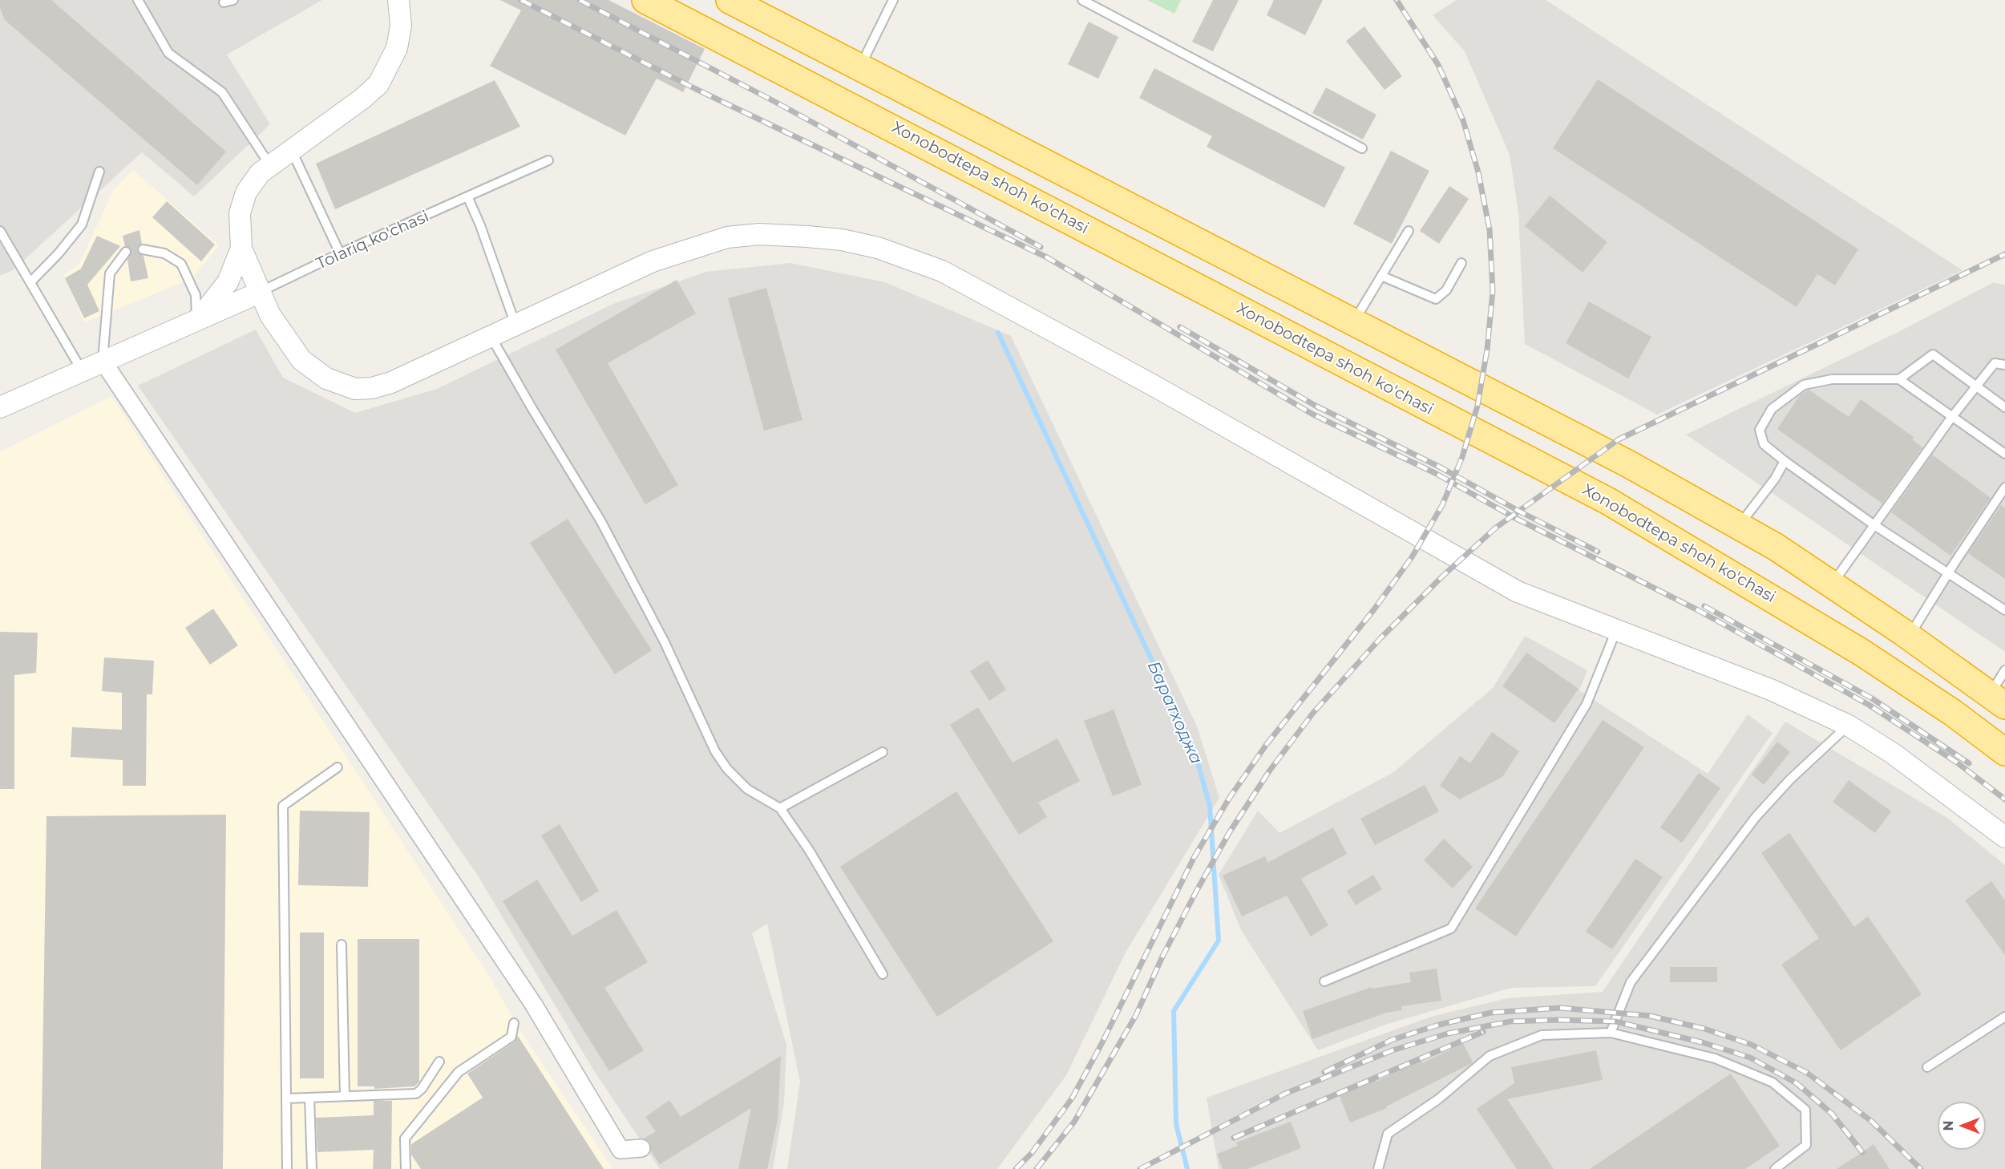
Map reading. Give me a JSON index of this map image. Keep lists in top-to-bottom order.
{
  "streets": {
    "highway": ["Xonobodtepa shoh ko'chasi"],
    "street": ["Tolariq ko'chasi"]
  },
  "water": ["Баратходжа"],
  "north": "left"
}
